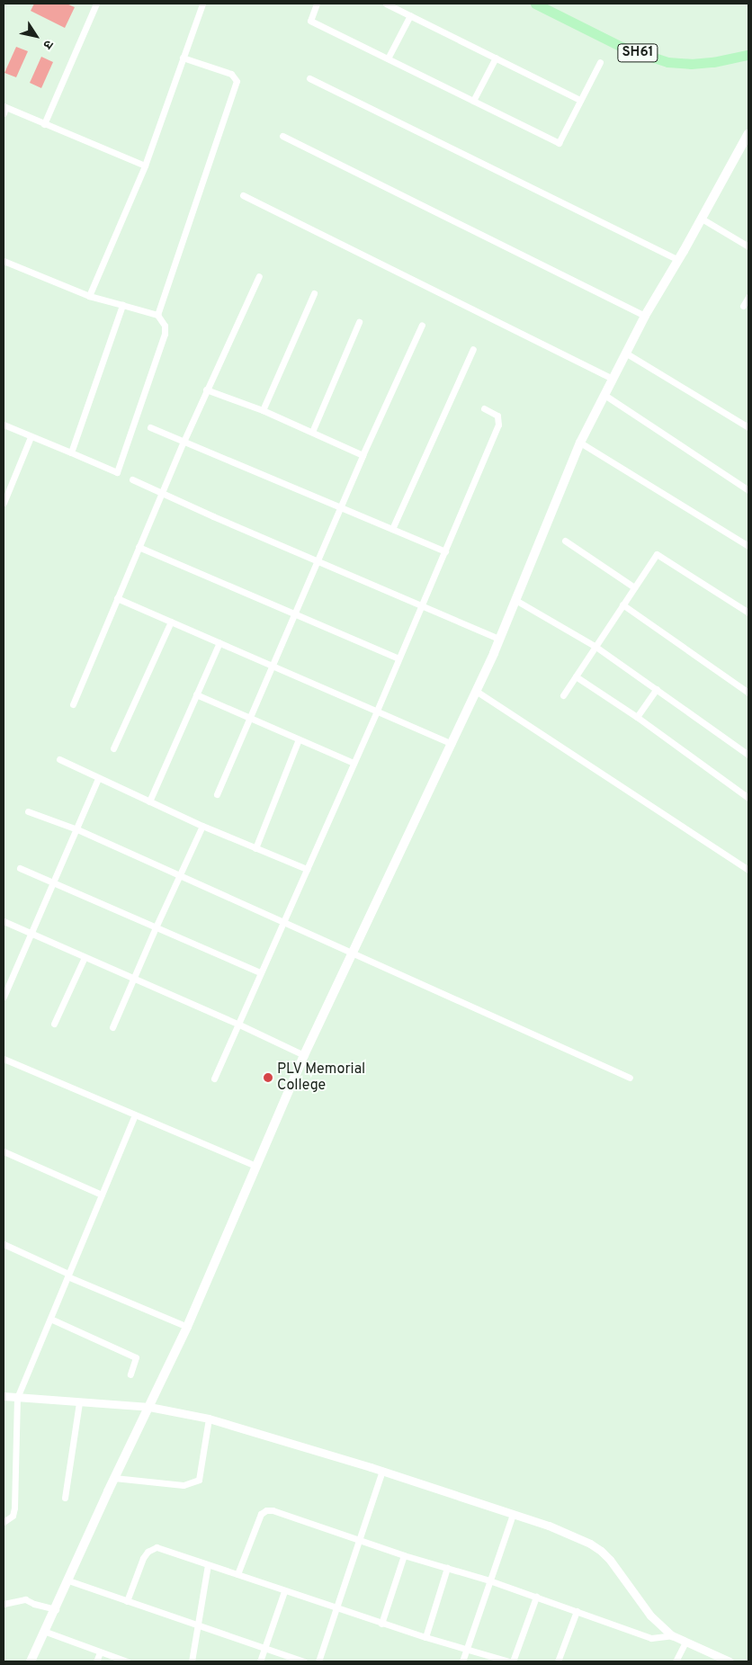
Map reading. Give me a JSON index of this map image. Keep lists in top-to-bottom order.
{
  "streets": {
    "main road": ["SH61"]
  },
  "places": ["PLV Memorial College"],
  "north": "bottom right"
}
